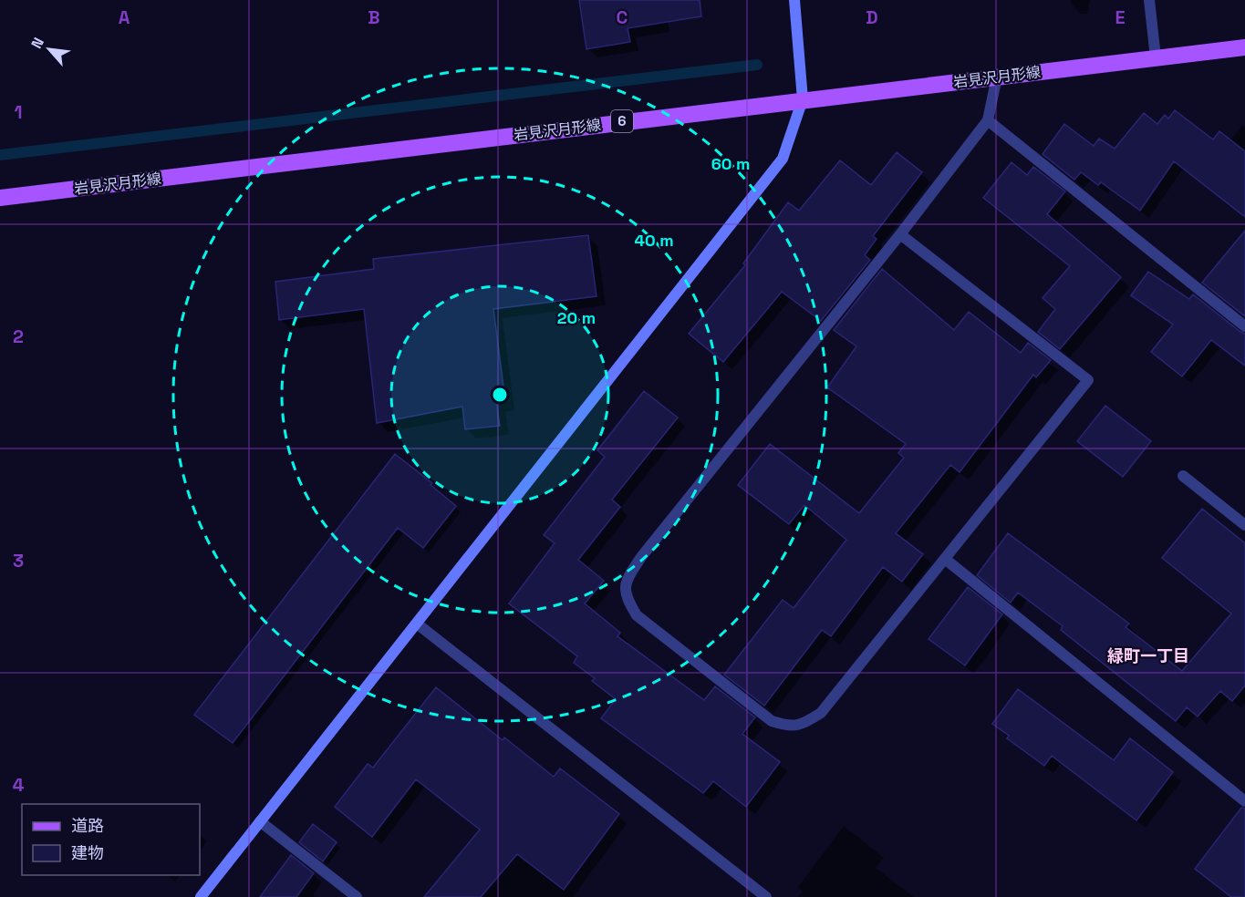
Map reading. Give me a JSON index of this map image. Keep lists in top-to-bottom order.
{
  "streets": {
    "main road": ["岩見沢月形線", "6"]
  },
  "districts": ["緑町一丁目"],
  "legend": ["道路", "建物"],
  "north": "top left",
  "grid": {
    "columns": [
      "A",
      "B",
      "C",
      "D",
      "E"
    ],
    "rows": [
      "1",
      "2",
      "3",
      "4"
    ]
  },
  "rings": ["60 m", "40 m", "20 m"]
}
